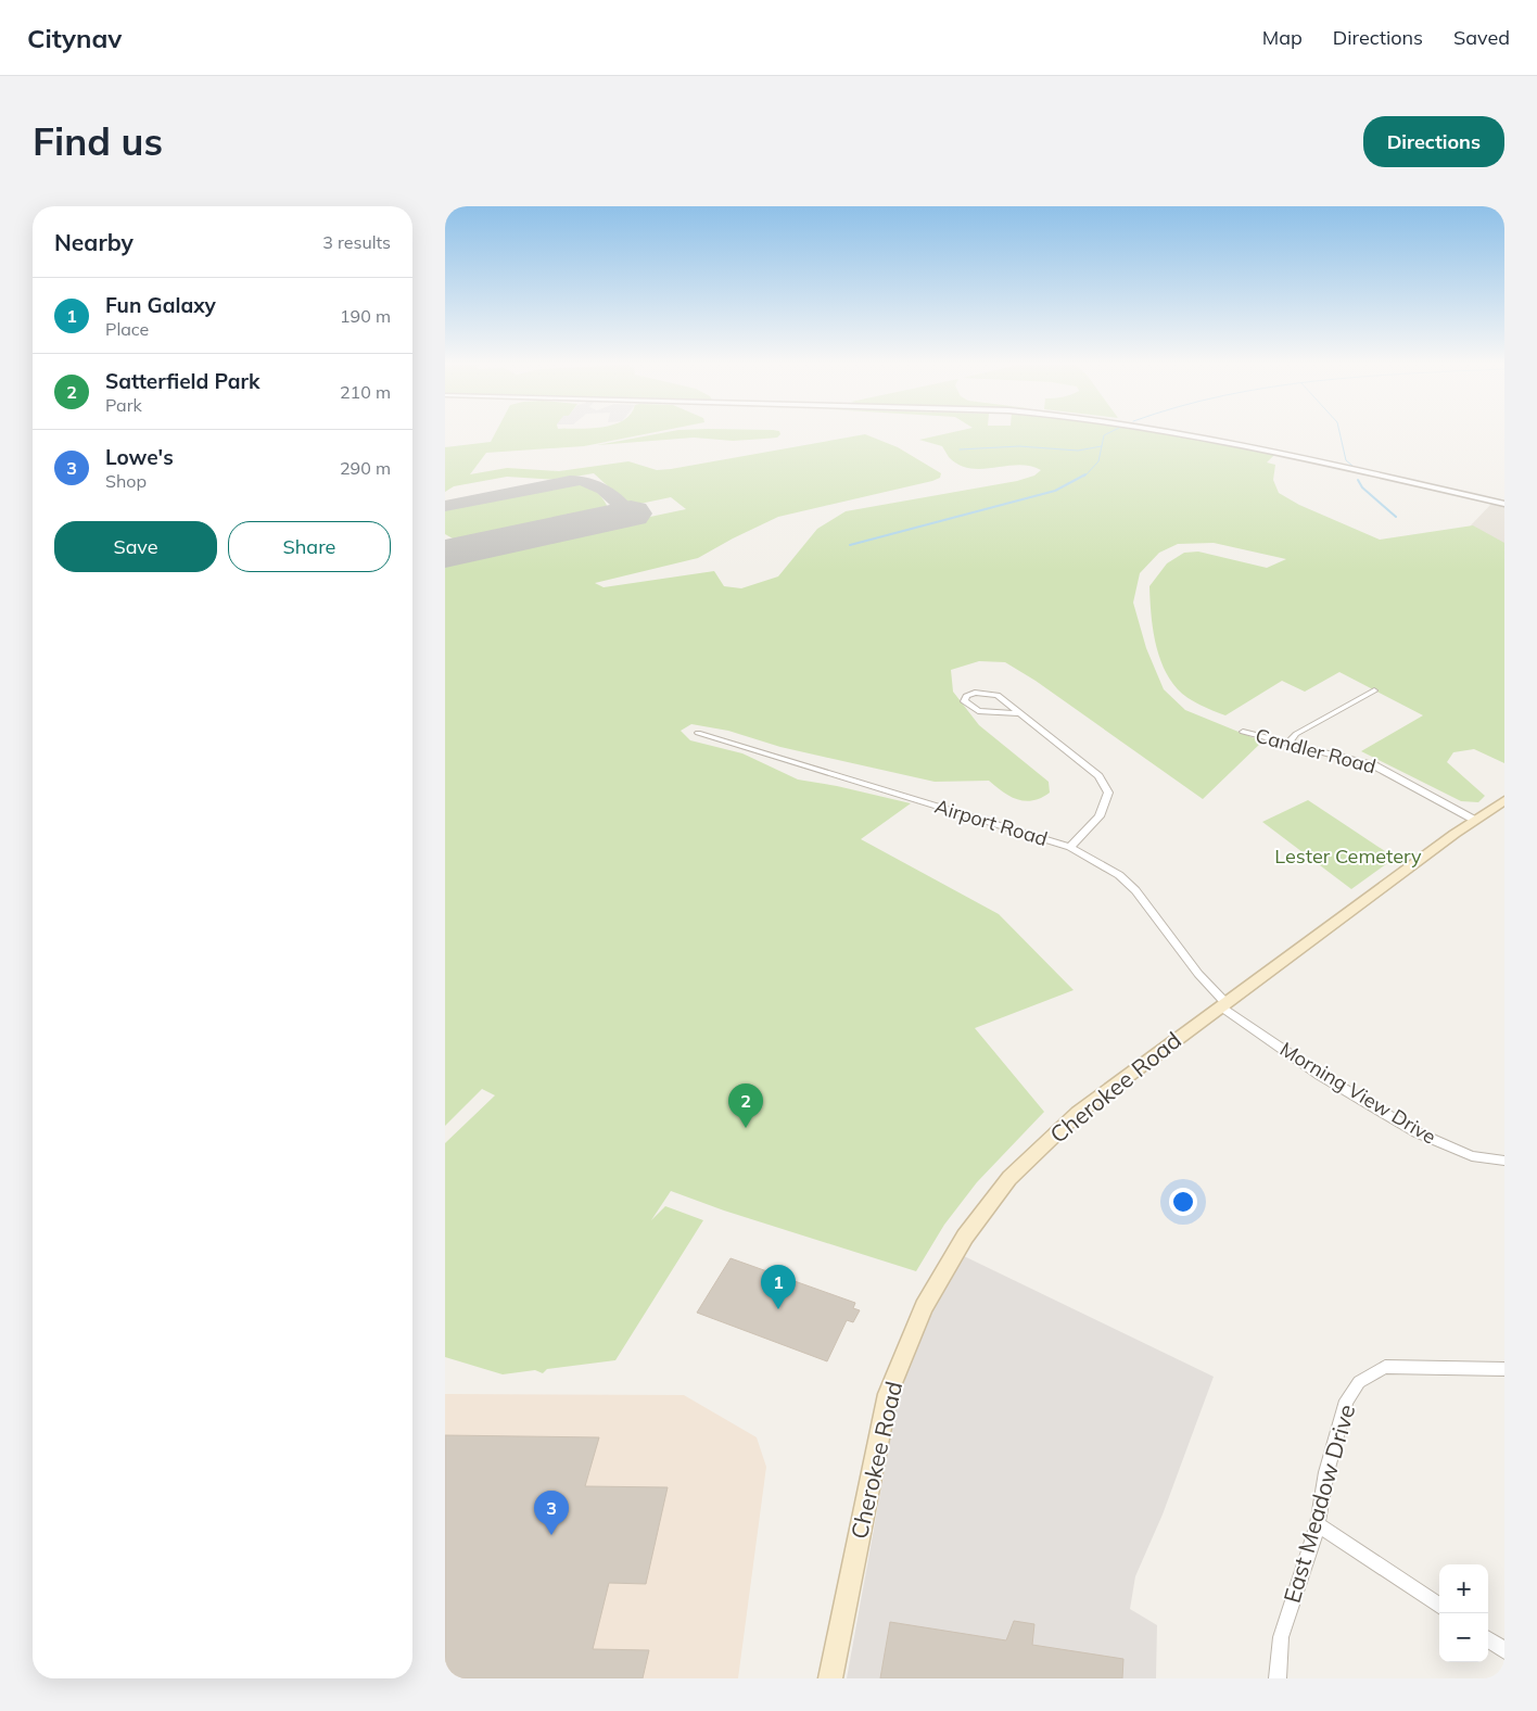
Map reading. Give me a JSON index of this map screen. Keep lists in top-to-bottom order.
{
  "streets": {
    "main road": ["Cherokee Road"],
    "street": [
      "Candler Road",
      "Airport Road",
      "Morning View Drive",
      "East Meadow Drive"
    ]
  },
  "crossings": [
    ["Candler Road", "Cherokee Road"],
    ["Airport Road", "Cherokee Road"],
    ["Airport Road", "Morning View Drive"],
    ["Cherokee Road", "Morning View Drive"]
  ],
  "parks": ["Lester Cemetery"],
  "page": {
    "header": "Citynav",
    "nav": ["Map", "Directions", "Saved"],
    "buttons": [
      "Directions",
      ["Save", "Share"]
    ],
    "title": "Find us",
    "heading": ["Nearby", "3 results"],
    "list": [
      {
        "mark": "1",
        "name": "Fun Galaxy",
        "note": "Place",
        "value": "190 m"
      },
      {
        "mark": "2",
        "name": "Satterfield Park",
        "note": "Park",
        "value": "210 m"
      },
      {
        "mark": "3",
        "name": "Lowe's",
        "note": "Shop",
        "value": "290 m"
      }
    ],
    "pins": ["2", "1", "3"],
    "map_buttons": ["+", "−"]
  }
}
